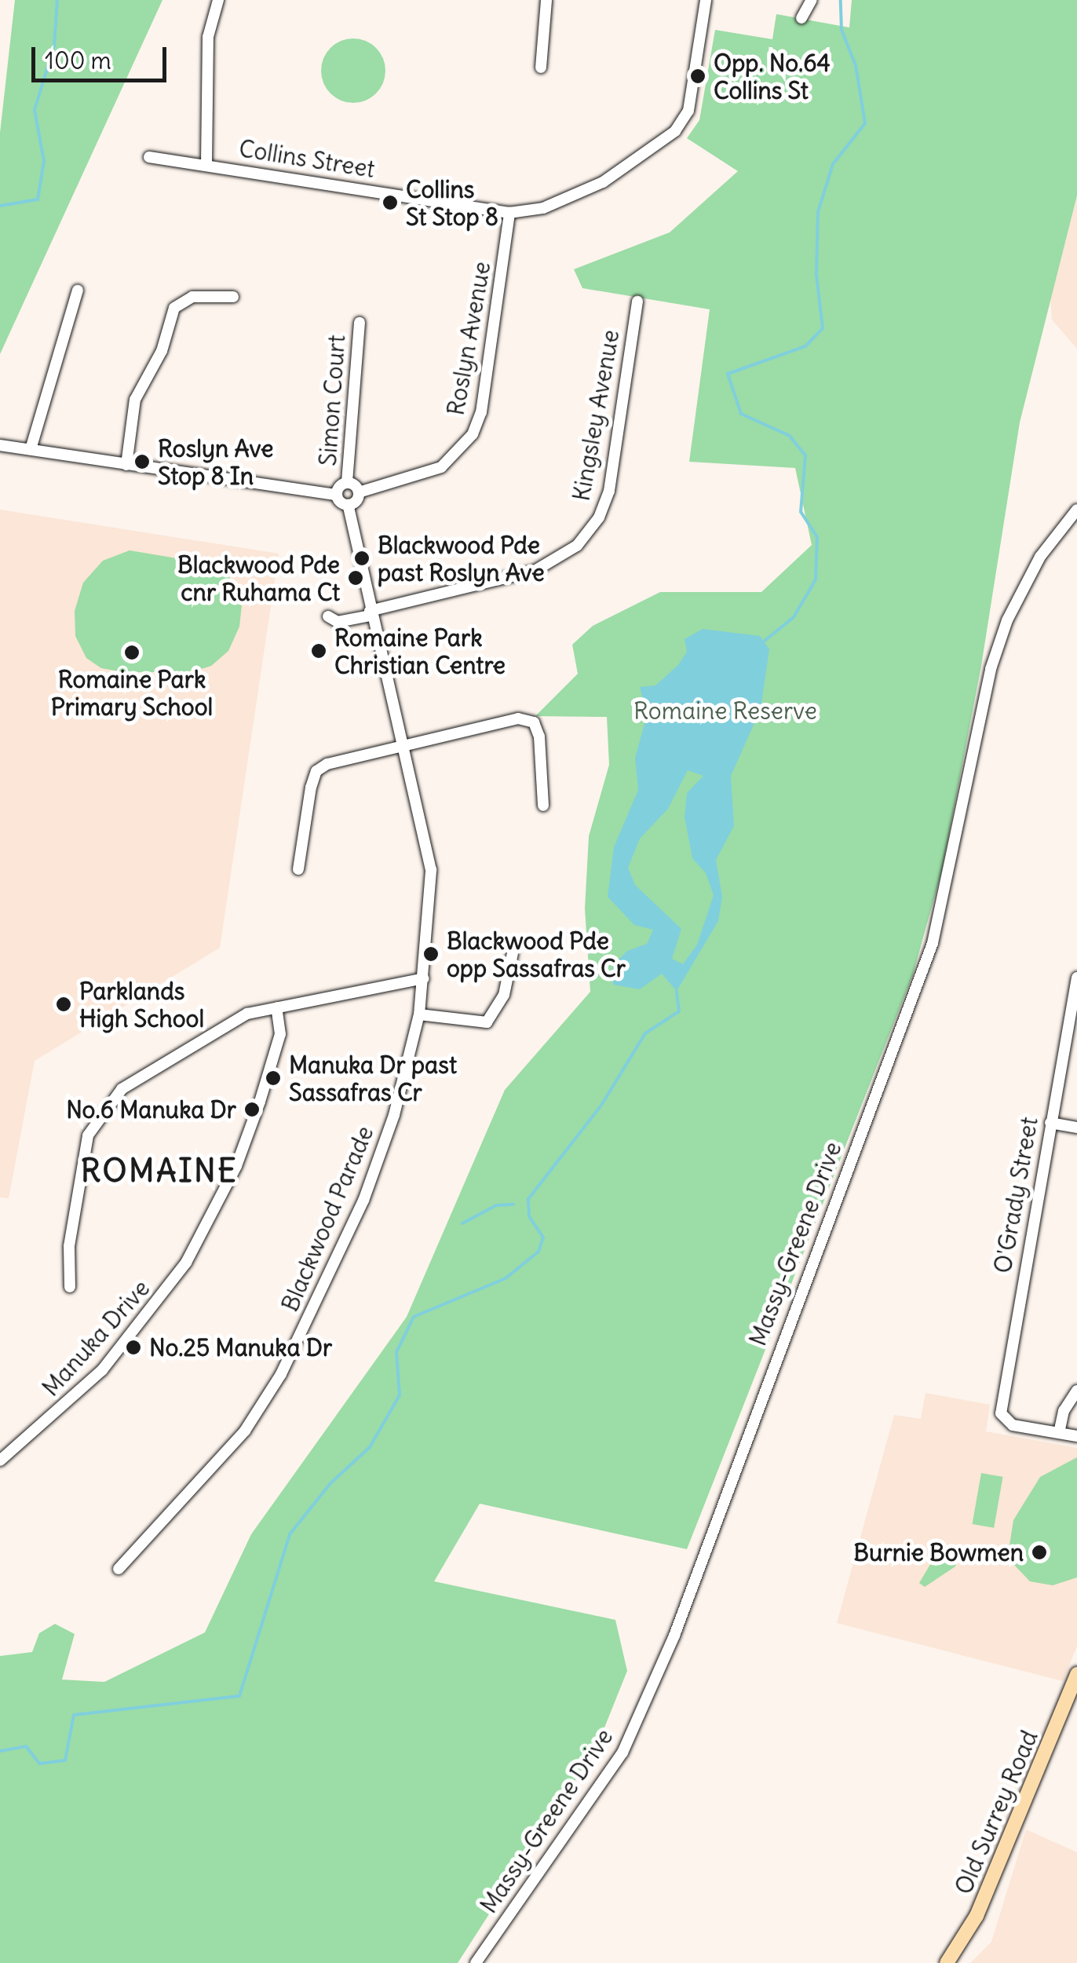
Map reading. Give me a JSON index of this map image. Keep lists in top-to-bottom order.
{
  "streets": {
    "main road": ["Old Surrey Road"],
    "street": [
      "Collins Street",
      "Roslyn Avenue",
      "Simon Court",
      "Kingsley Avenue",
      "O'Grady Street",
      "Blackwood Parade",
      "Massy-Greene Drive",
      "Manuka Drive"
    ]
  },
  "crossings": [
    ["Collins Street", "Roslyn Avenue"],
    ["Kingsley Avenue", "Blackwood Parade"]
  ],
  "districts": ["ROMAINE"],
  "parks": ["Romaine Reserve"],
  "places": [
    "Opp. No.64 Collins St",
    "Collins St Stop 8",
    "Roslyn Ave Stop 8 In",
    "Blackwood Pde past Roslyn Ave",
    "Blackwood Pde cnr Ruhama Ct",
    "Romaine Park Christian Centre",
    "Romaine Park Primary School",
    "Blackwood Pde opp Sassafras Cr",
    "Parklands High School",
    "Manuka Dr past Sassafras Cr",
    "No.6 Manuka Dr",
    "No.25 Manuka Dr",
    "Burnie Bowmen"
  ],
  "scale_bar": "100 m"
}
